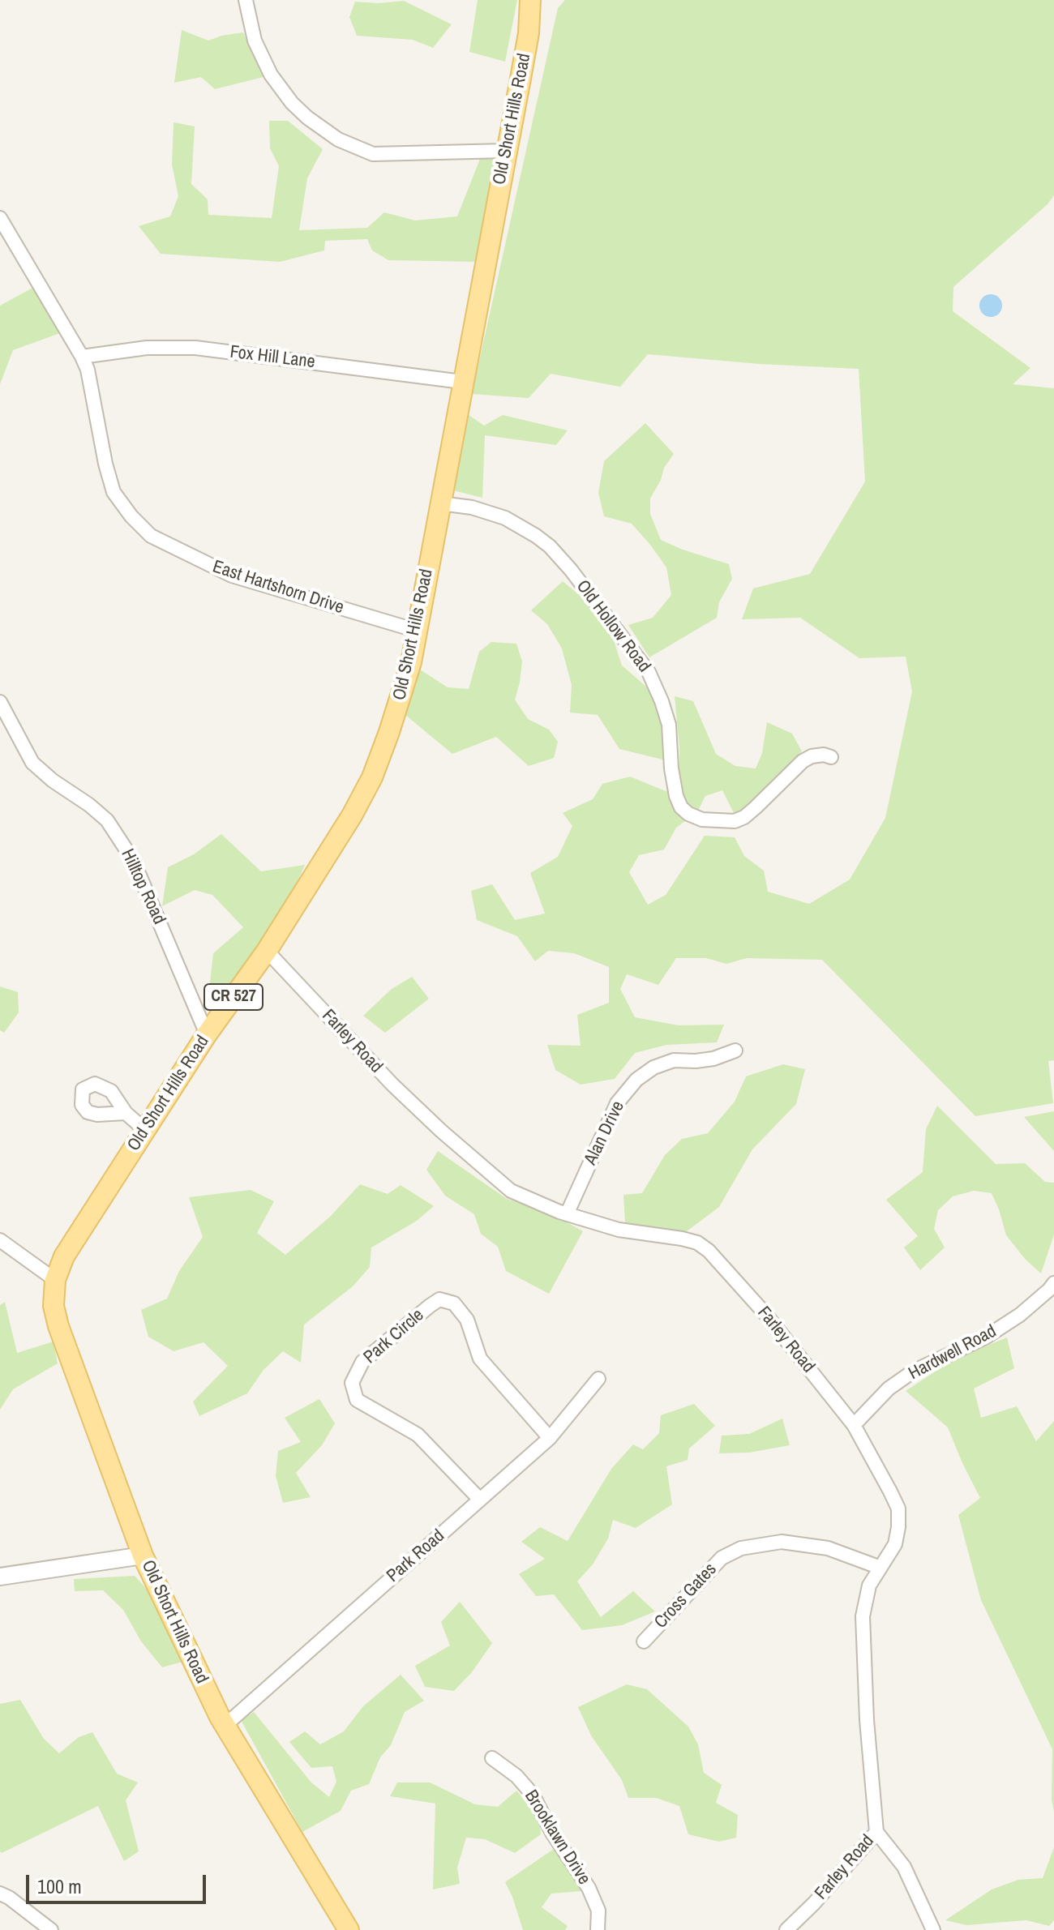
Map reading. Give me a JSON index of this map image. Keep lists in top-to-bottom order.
{
  "streets": {
    "main road": ["Old Short Hills Road", "CR 527"],
    "street": [
      "Fox Hill Lane",
      "East Hartshorn Drive",
      "Old Hollow Road",
      "Hilltop Road",
      "Farley Road",
      "Alan Drive",
      "Park Circle",
      "Hardwell Road",
      "Park Road",
      "Cross Gates",
      "Brooklawn Drive"
    ]
  },
  "crossings": [
    ["Old Short Hills Road", "Fox Hill Lane"],
    ["Old Short Hills Road", "East Hartshorn Drive"],
    ["Old Short Hills Road", "Old Hollow Road"],
    ["Old Short Hills Road", "Hilltop Road"],
    ["Old Short Hills Road", "Farley Road"],
    ["Old Short Hills Road", "Park Road"],
    ["Fox Hill Lane", "East Hartshorn Drive"],
    ["Farley Road", "Alan Drive"],
    ["Farley Road", "Hardwell Road"],
    ["Farley Road", "Cross Gates"],
    ["Park Circle", "Park Road"]
  ],
  "scale_bar": "100 m"
}
